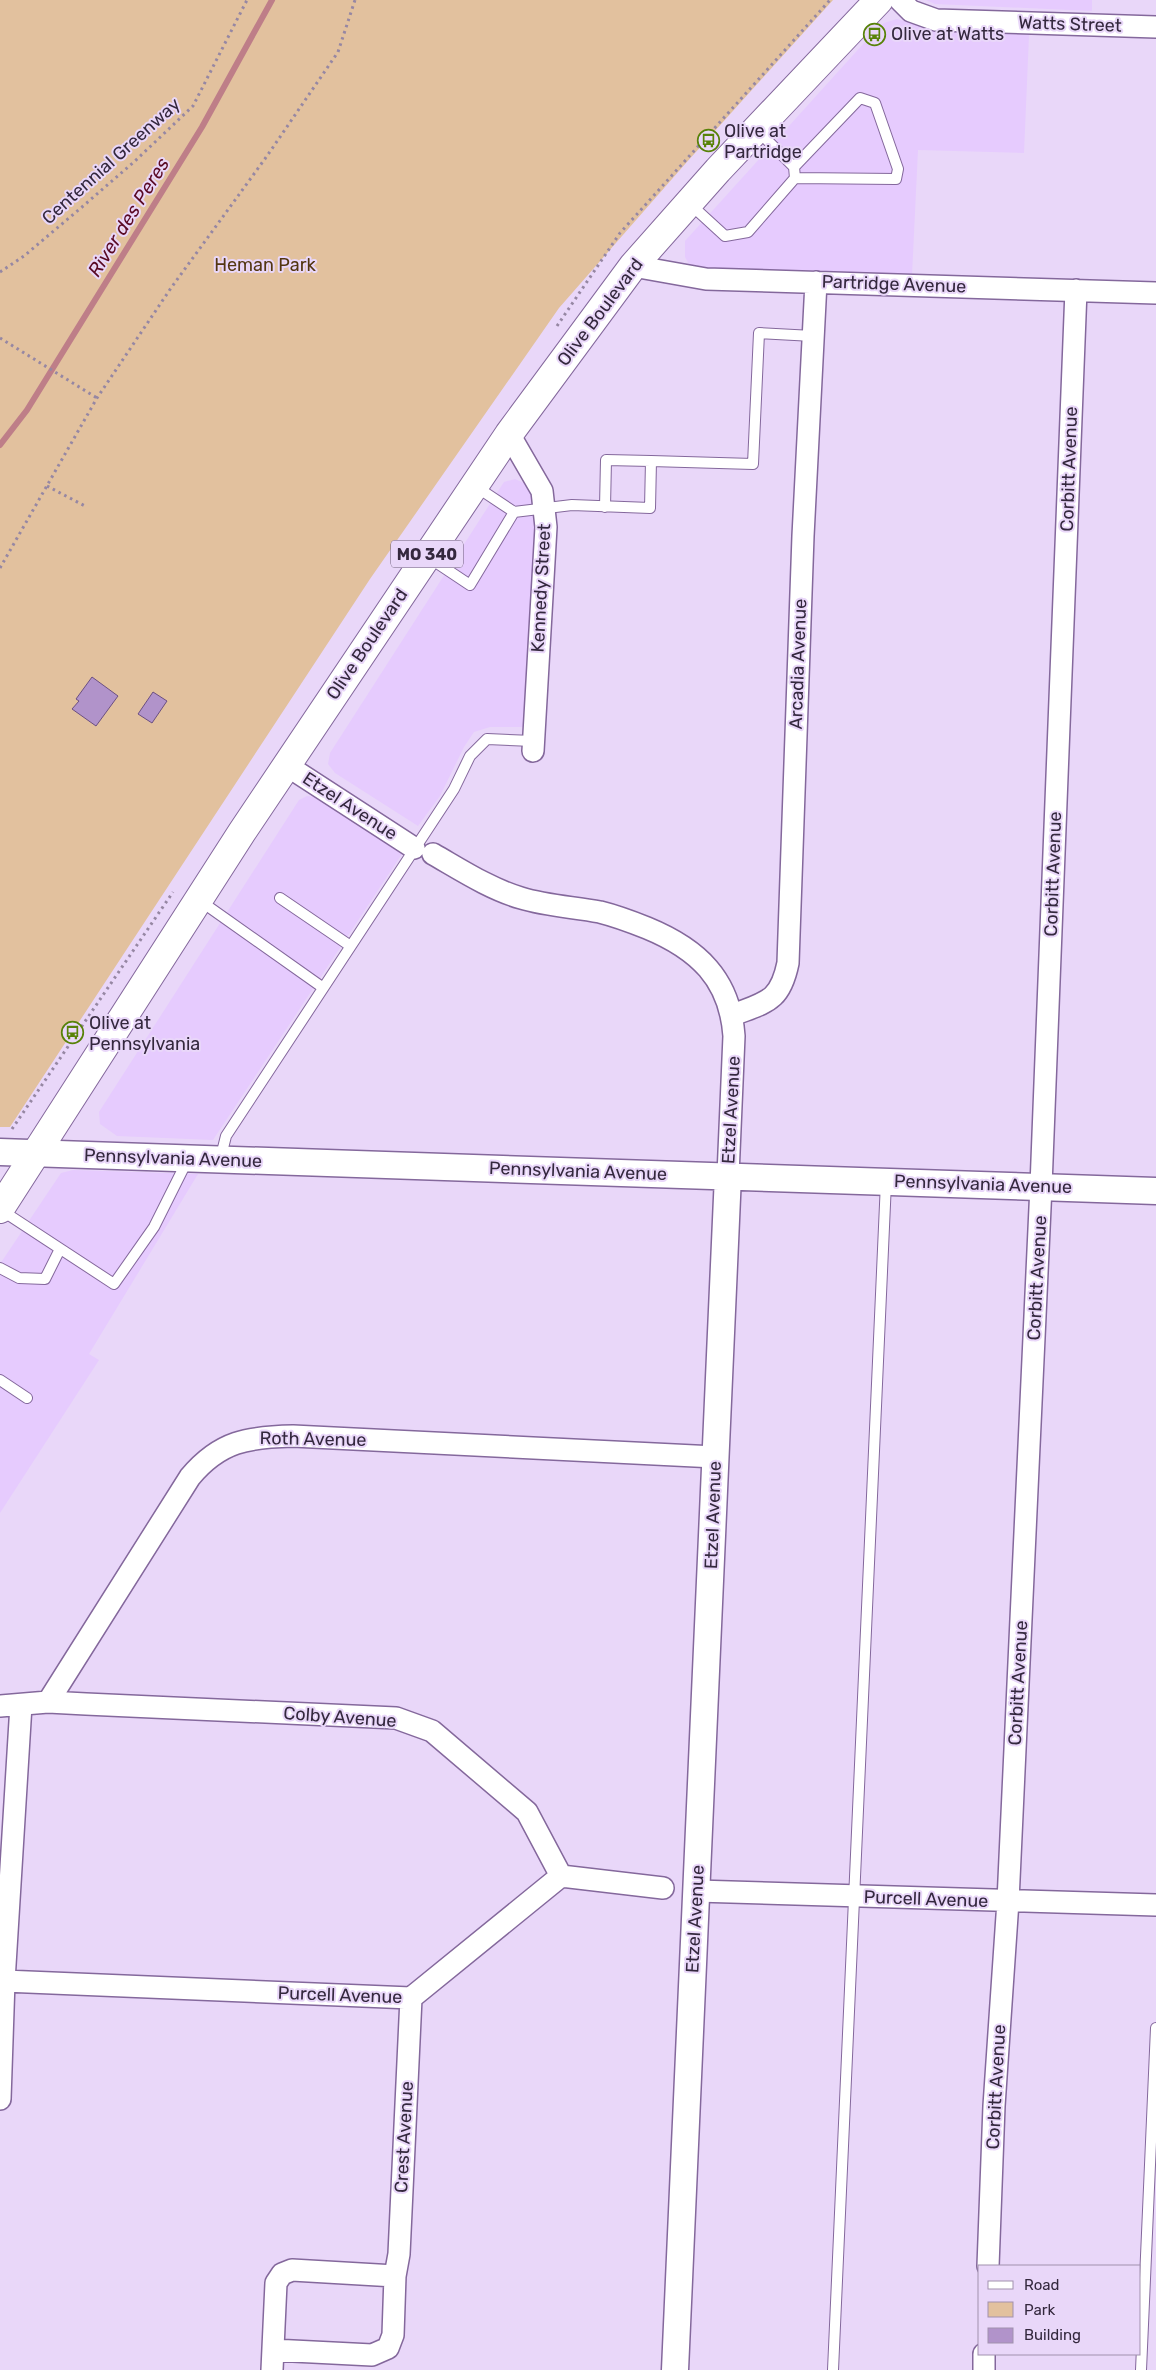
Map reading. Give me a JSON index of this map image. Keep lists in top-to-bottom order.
{
  "streets": {
    "main road": ["Olive Boulevard", "MO 340"],
    "street": [
      "Watts Street",
      "Partridge Avenue",
      "Corbitt Avenue",
      "Kennedy Street",
      "Arcadia Avenue",
      "Etzel Avenue",
      "Pennsylvania Avenue",
      "Roth Avenue",
      "Colby Avenue",
      "Purcell Avenue",
      "Crest Avenue"
    ],
    "path": ["Centennial Greenway"]
  },
  "crossings": [
    ["Partridge Avenue", "Olive Boulevard"],
    ["Partridge Avenue", "Corbitt Avenue"],
    ["Partridge Avenue", "Arcadia Avenue"],
    ["Olive Boulevard", "Kennedy Street"],
    ["Olive Boulevard", "Etzel Avenue"],
    ["Olive Boulevard", "Pennsylvania Avenue"],
    ["Corbitt Avenue", "Pennsylvania Avenue"],
    ["Corbitt Avenue", "Purcell Avenue"],
    ["Arcadia Avenue", "Etzel Avenue"],
    ["Etzel Avenue", "Pennsylvania Avenue"],
    ["Etzel Avenue", "Roth Avenue"],
    ["Etzel Avenue", "Purcell Avenue"],
    ["Roth Avenue", "Colby Avenue"],
    ["Colby Avenue", "Purcell Avenue"],
    ["Purcell Avenue", "Crest Avenue"]
  ],
  "water": ["River des Peres"],
  "parks": ["Heman Park"],
  "places": {
    "bus stop": ["Olive at Watts", "Olive at Partridge", "Olive at Pennsylvania"]
  },
  "legend": ["Road", "Park", "Building"]
}
